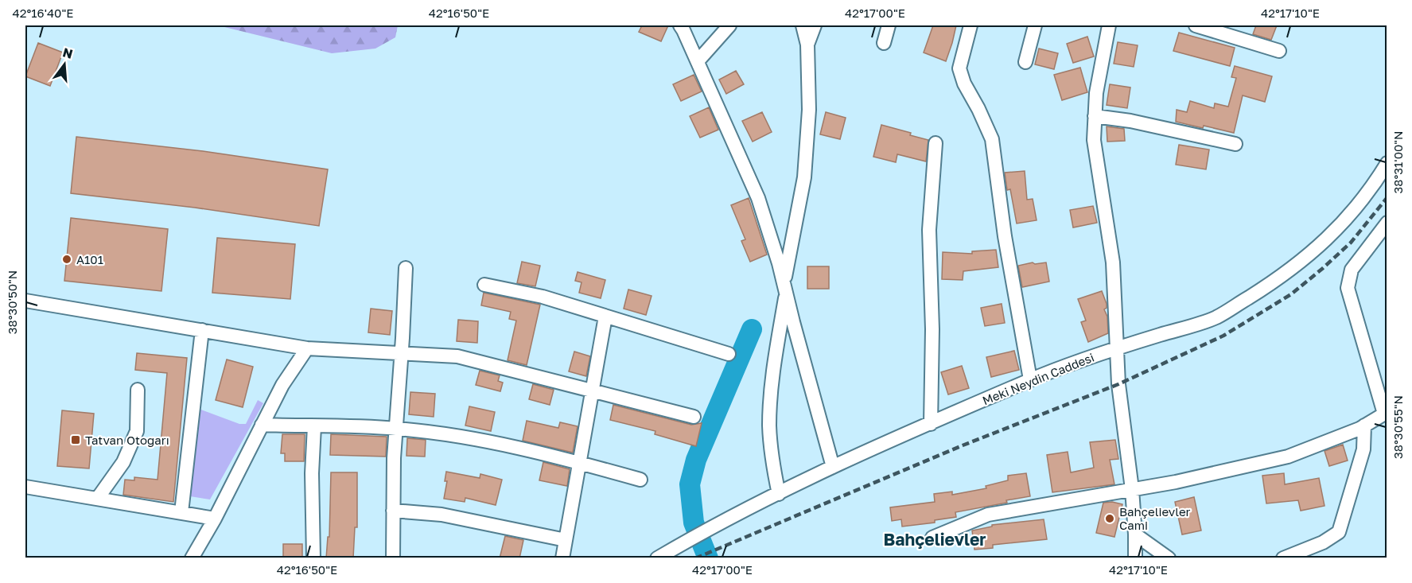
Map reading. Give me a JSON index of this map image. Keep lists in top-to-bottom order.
{
  "streets": {
    "street": ["Meki Neydin Caddesi"]
  },
  "districts": ["Bahçelievler"],
  "places": {
    "other": ["A101", "Bahçelievler Cami"],
    "transit": ["Tatvan Otogarı"]
  },
  "north": "top",
  "coordinates": [
    "42°16'40\"E",
    "42°16'50\"E",
    "42°17'00\"E",
    "42°17'10\"E",
    "38°31'00\"N",
    "38°30'50\"N",
    "38°30'55\"N"
  ]
}
